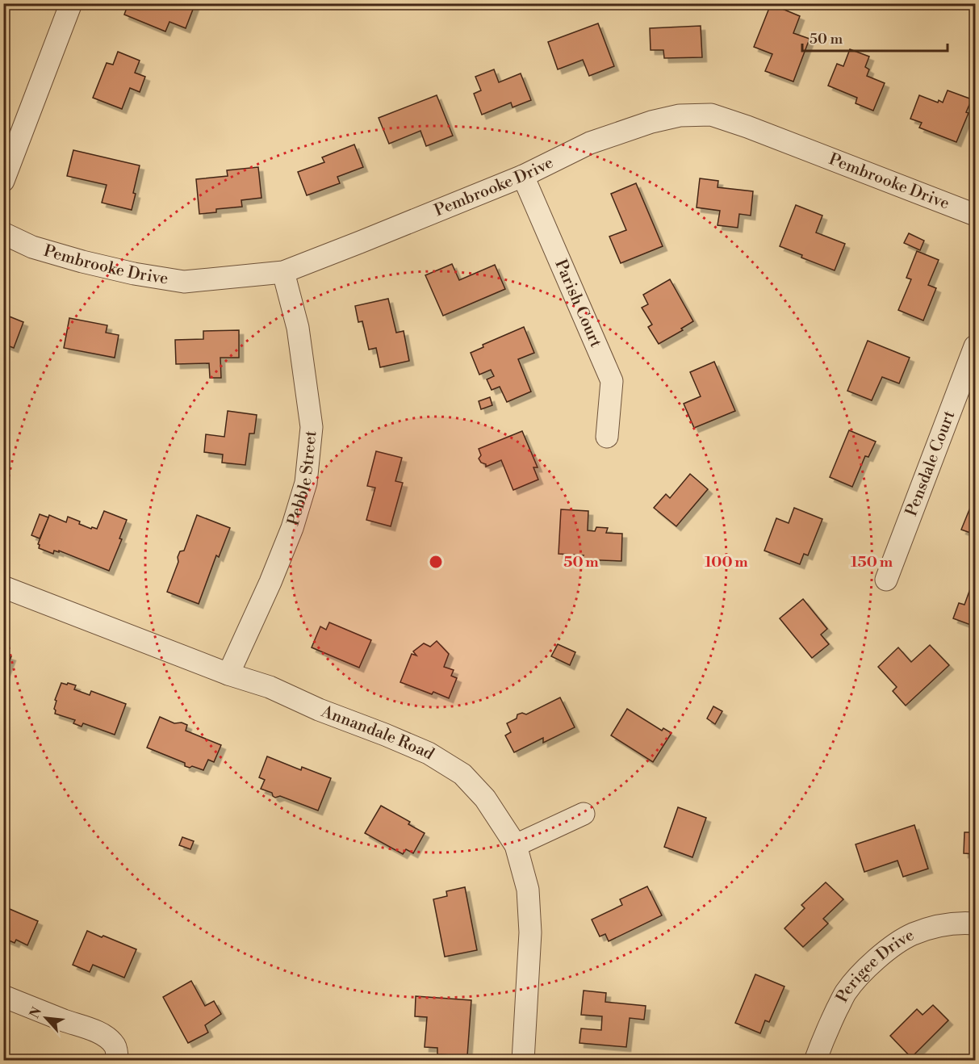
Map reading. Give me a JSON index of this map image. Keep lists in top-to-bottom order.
{
  "streets": {
    "street": [
      "Pembrooke Drive",
      "Parish Court",
      "Pensdale Court",
      "Pebble Street",
      "Annandale Road",
      "Perigee Drive"
    ]
  },
  "crossings": [
    ["Pembrooke Drive", "Parish Court"],
    ["Pembrooke Drive", "Pebble Street"],
    ["Pebble Street", "Annandale Road"]
  ],
  "scale_bar": "50 m",
  "north": "top left",
  "rings": ["50 m", "100 m", "150 m"]
}
